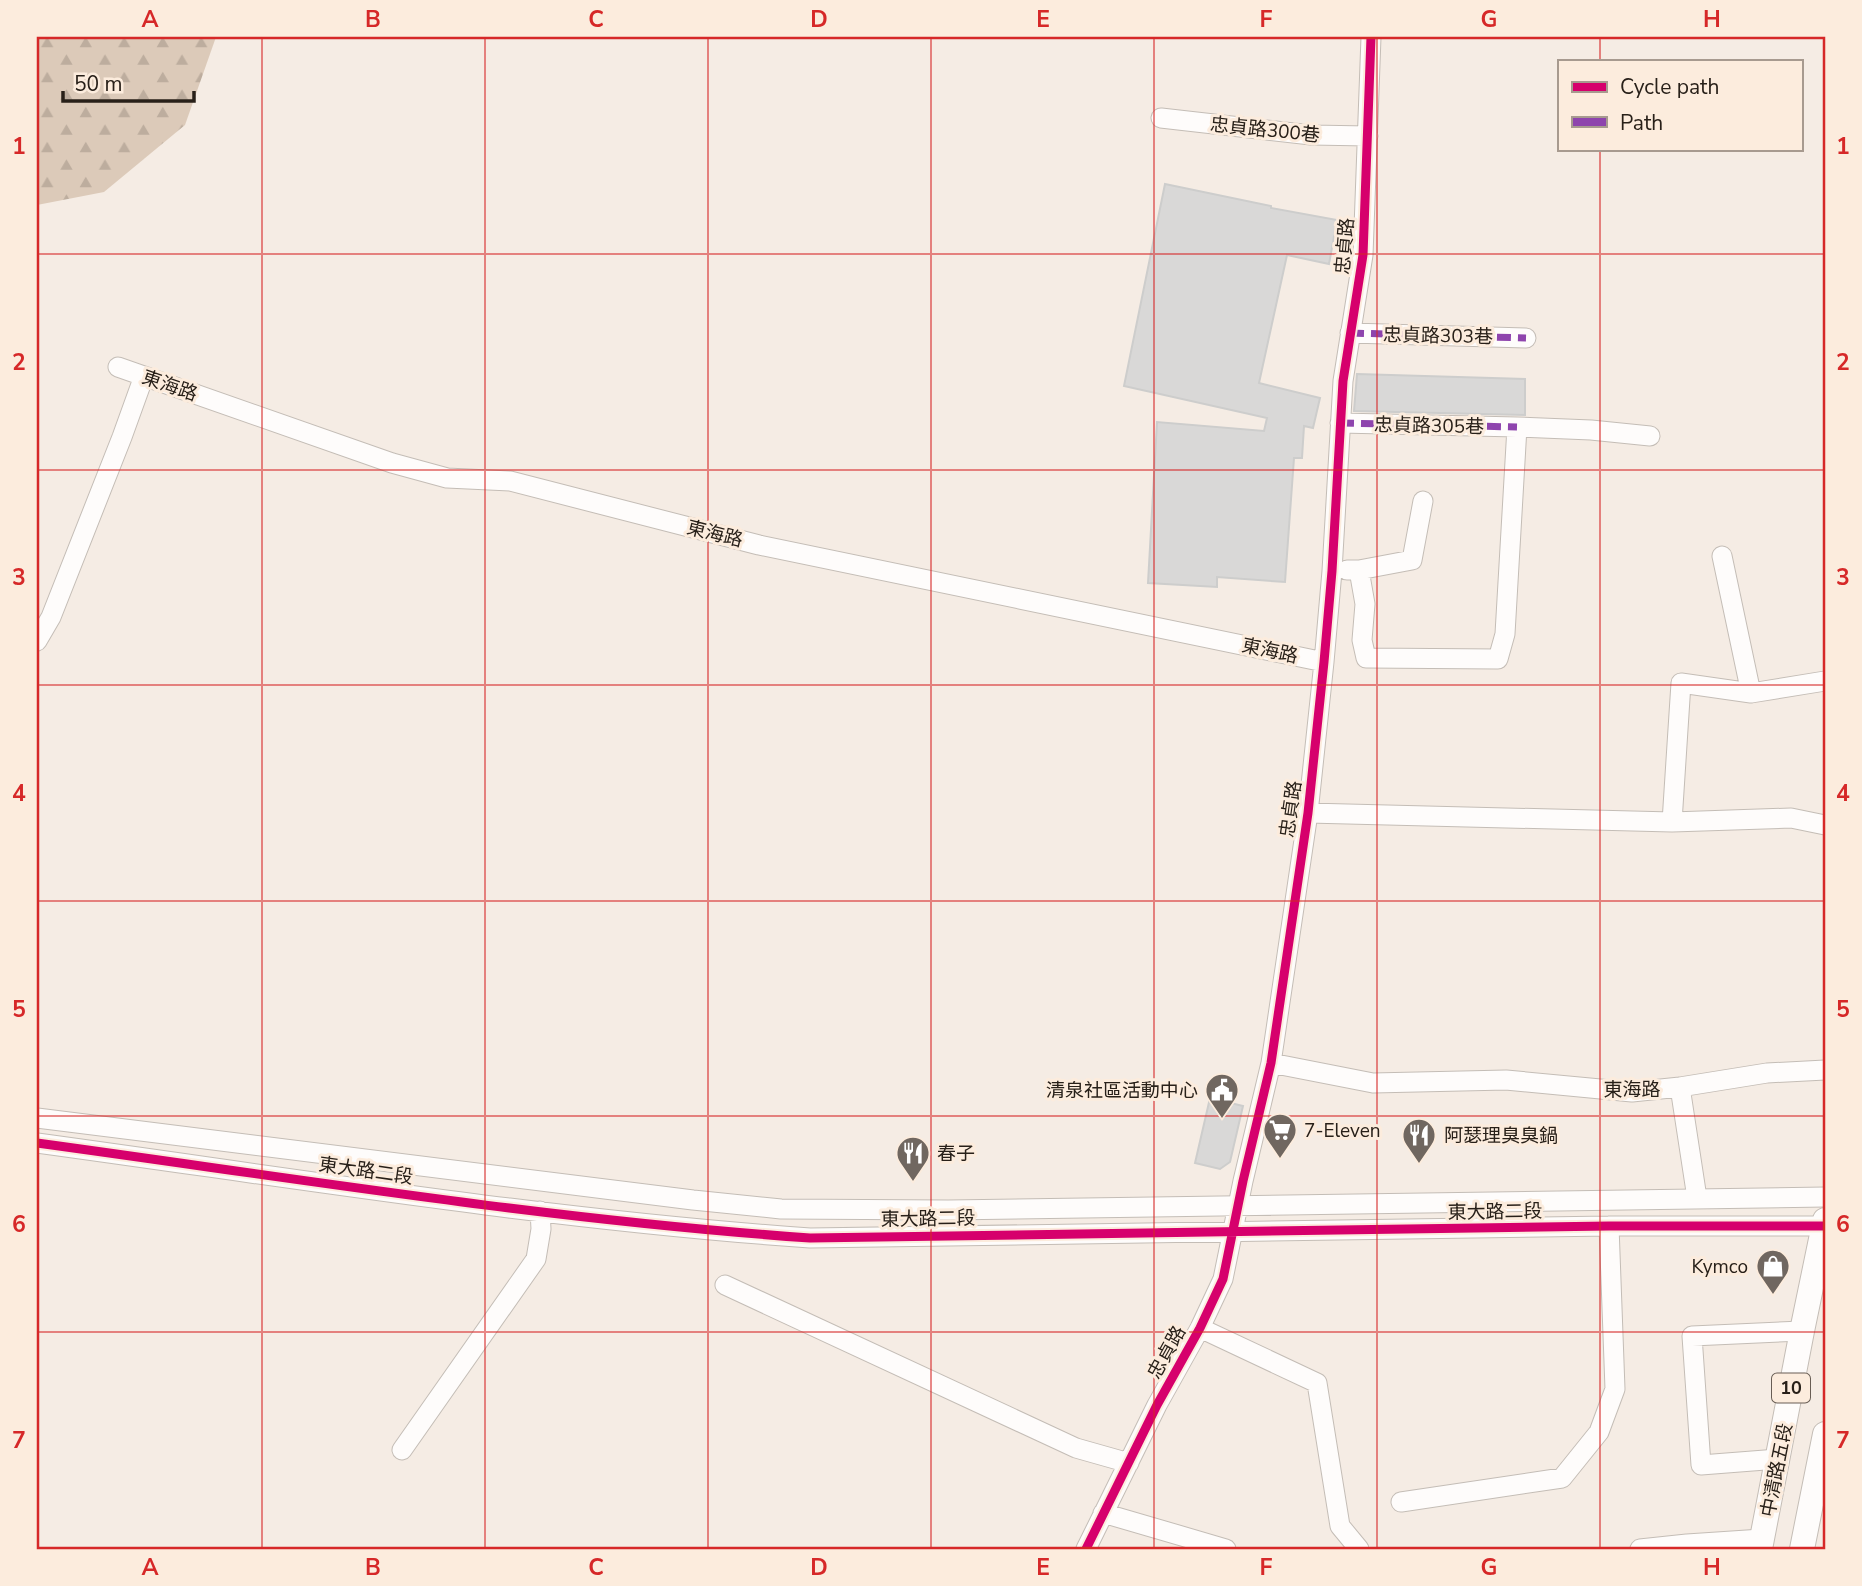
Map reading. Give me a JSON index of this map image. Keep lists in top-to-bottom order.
{
  "streets": {
    "main road": ["10", "中清路五段"],
    "street": [
      "忠貞路300巷",
      "忠貞路",
      "忠貞路303巷",
      "東海路",
      "忠貞路305巷",
      "東大路二段"
    ]
  },
  "crossings": [
    ["忠貞路300巷", "忠貞路"],
    ["忠貞路", "忠貞路303巷"],
    ["忠貞路", "東海路"],
    ["忠貞路", "忠貞路305巷"],
    ["忠貞路", "東大路二段"],
    ["東大路二段", "中清路五段"]
  ],
  "places": {
    "public building": ["清泉社區活動中心"],
    "supermarket": ["7-Eleven"],
    "restaurant": ["阿瑟理臭臭鍋", "春子"],
    "shop": ["Kymco"]
  },
  "legend": ["Cycle path", "Path"],
  "scale_bar": "50 m",
  "grid": {
    "columns": [
      "A",
      "B",
      "C",
      "D",
      "E",
      "F",
      "G",
      "H"
    ],
    "rows": [
      "1",
      "2",
      "3",
      "4",
      "5",
      "6",
      "7"
    ]
  }
}
